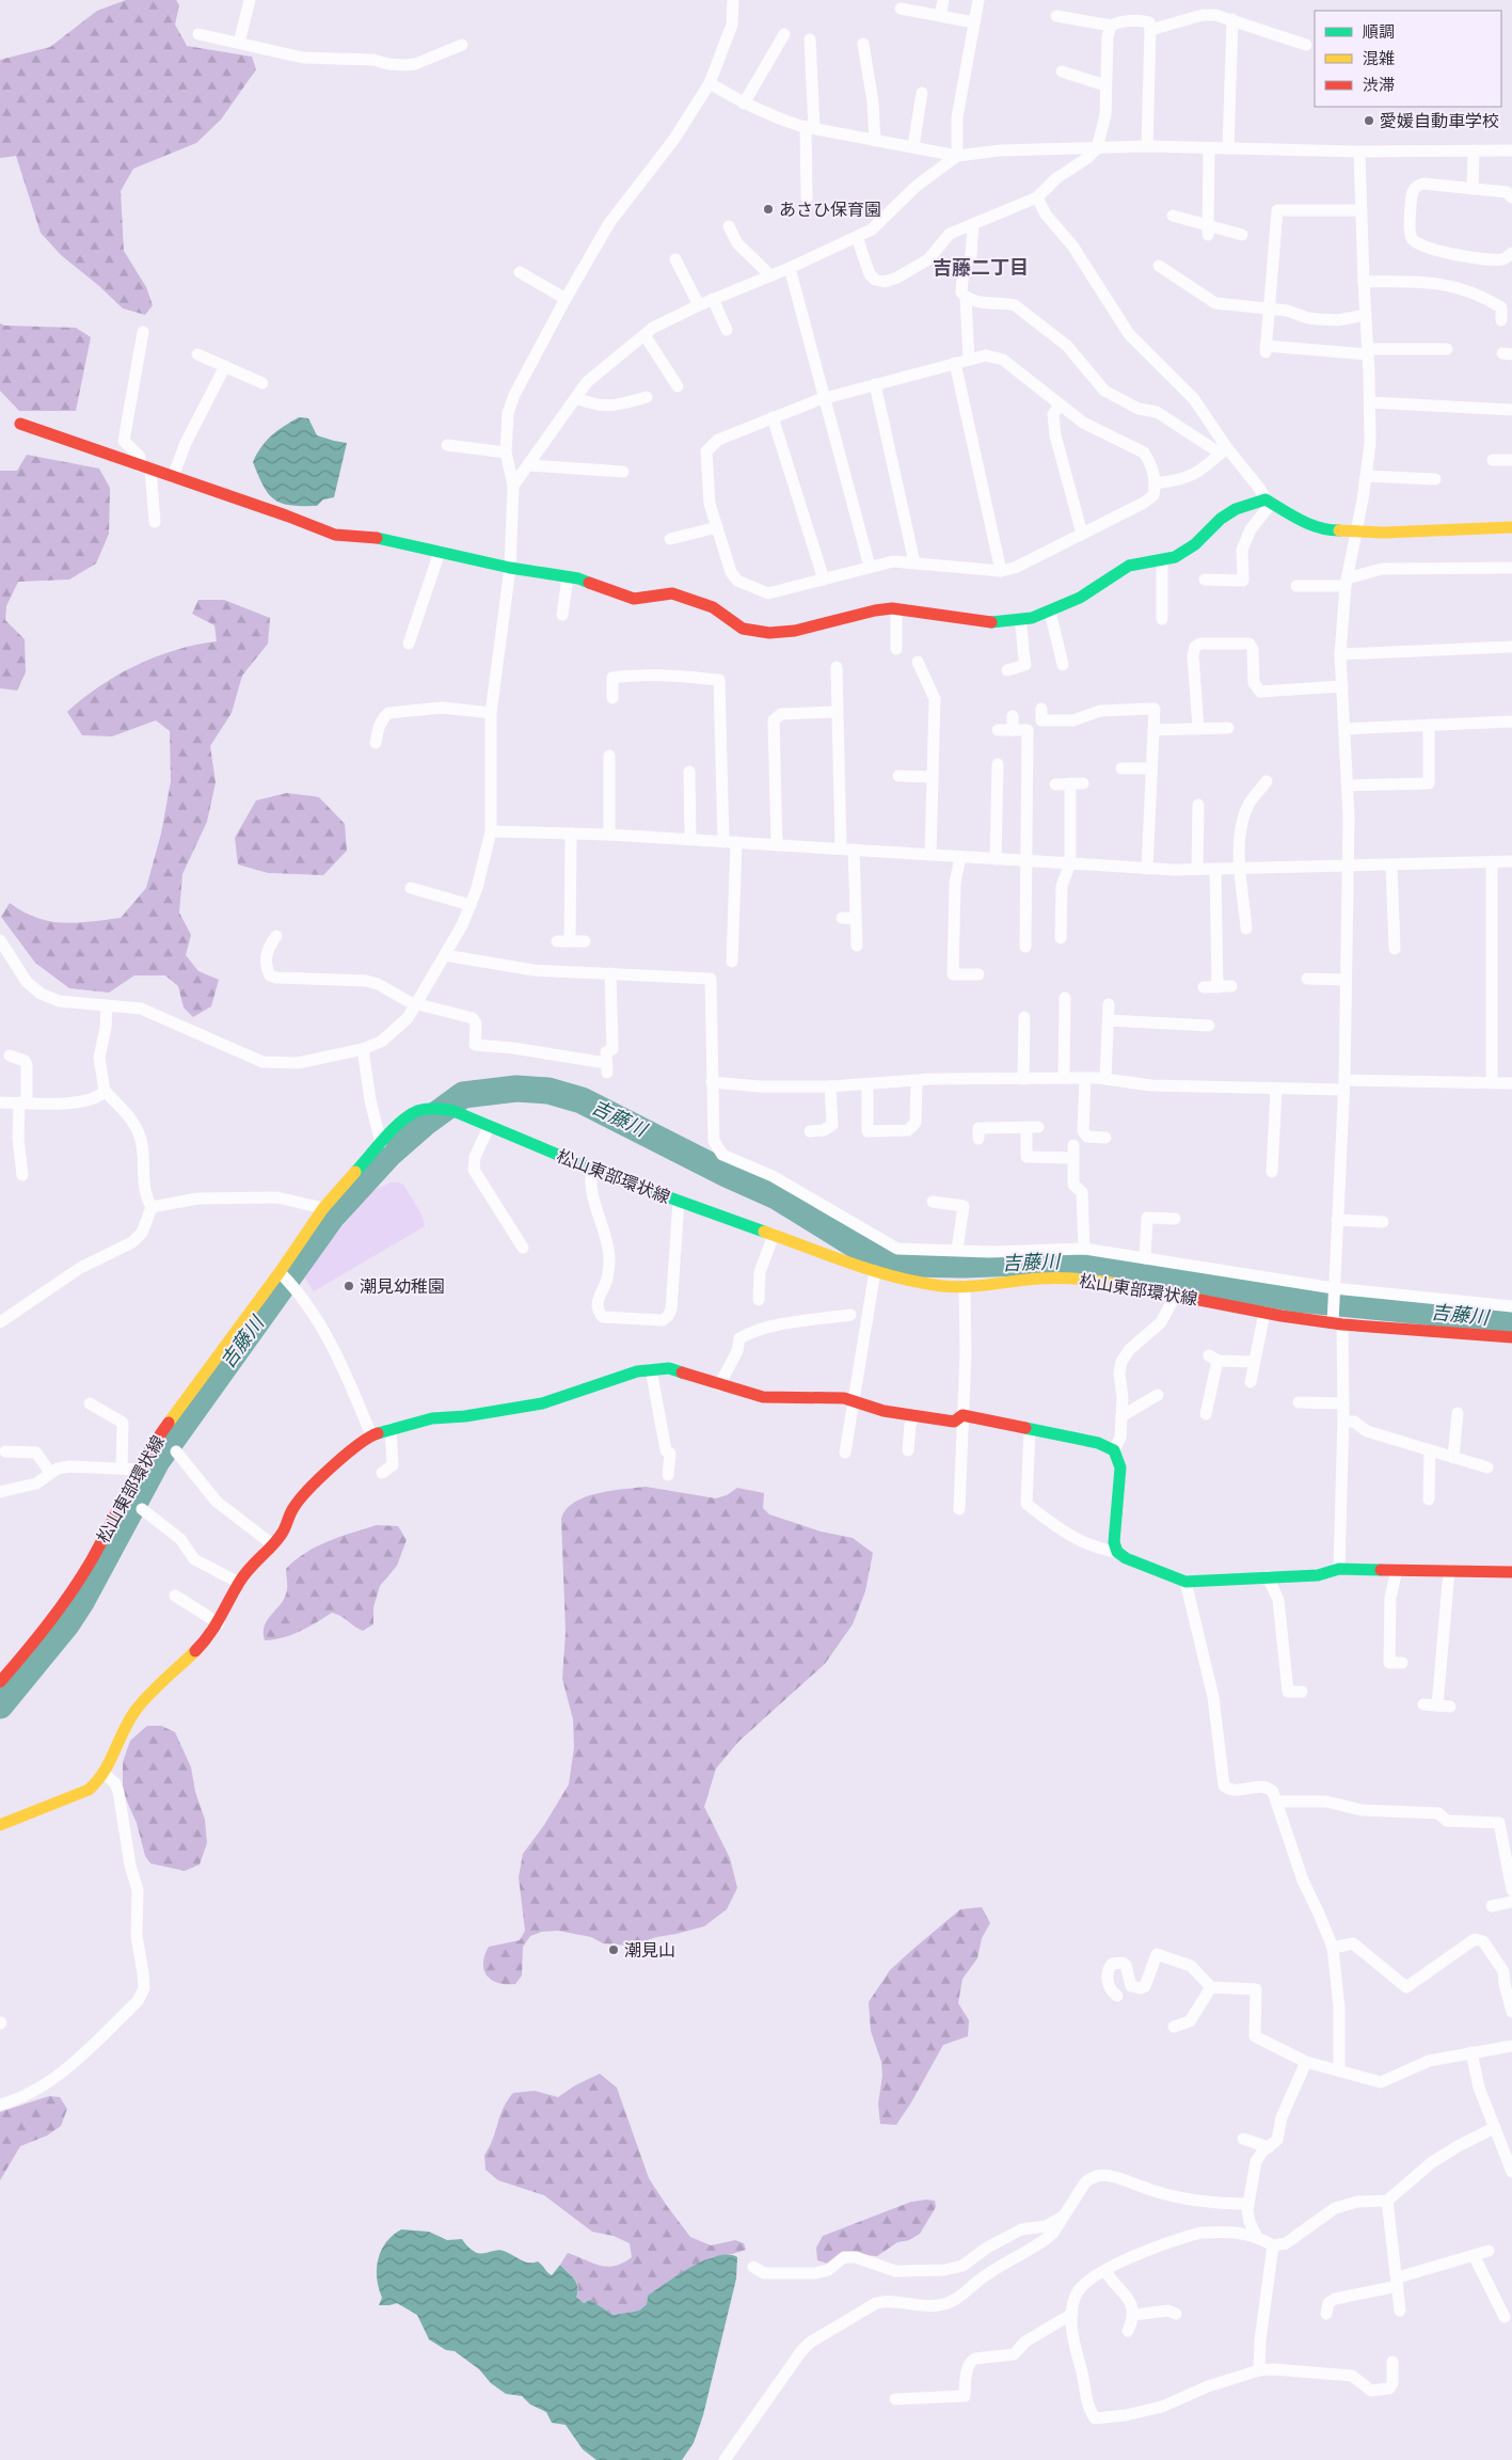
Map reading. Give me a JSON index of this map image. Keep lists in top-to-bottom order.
{
  "streets": {
    "street": ["松山東部環状線"]
  },
  "districts": ["吉藤二丁目"],
  "water": ["吉藤川"],
  "places": [
    "愛媛自動車学校",
    "あさひ保育園",
    "潮見幼稚園",
    "潮見山"
  ],
  "legend": ["順調", "混雑", "渋滞"]
}
